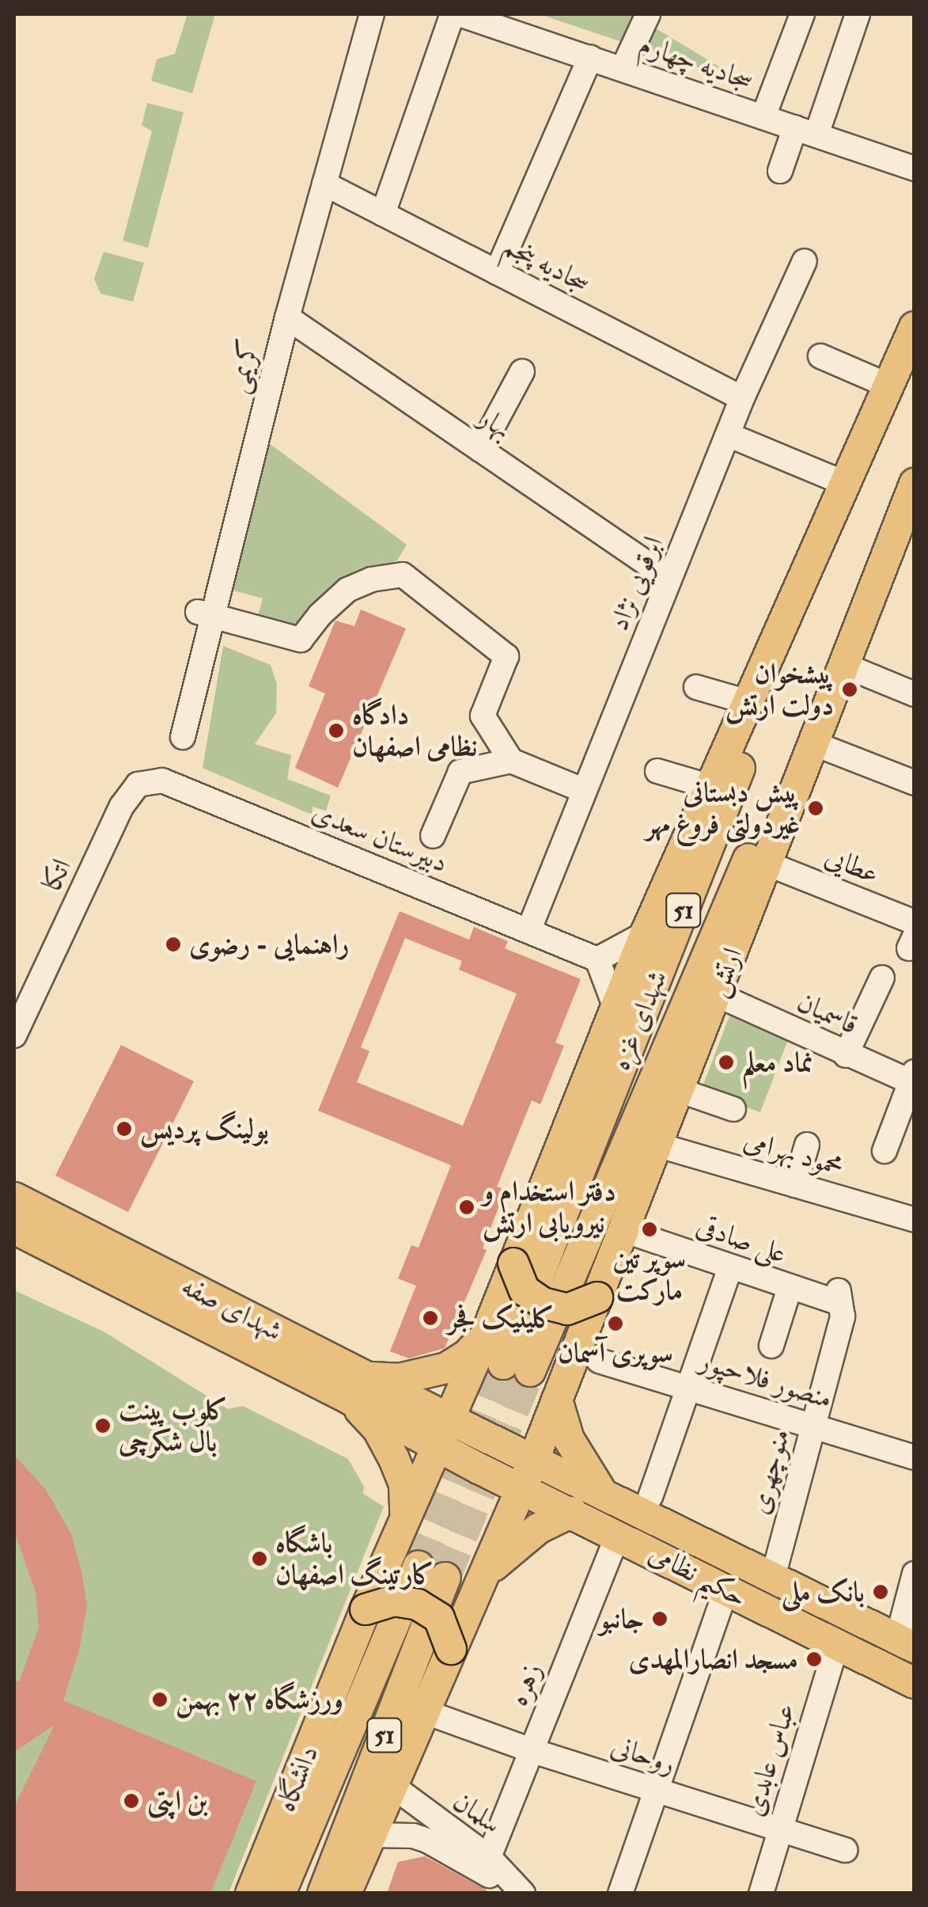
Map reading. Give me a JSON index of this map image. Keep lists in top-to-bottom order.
{
  "streets": {
    "main road": [
      "51",
      "ارتش",
      "شهدای غزه",
      "شهدای صفه",
      "حکیم نظامی",
      "دانشگاه"
    ],
    "street": [
      "سجادیه چهارم",
      "سجادیه پنجم",
      "کریمی",
      "بهار",
      "ابرقویی نژاد",
      "دبیرستان سعدی",
      "عطایی",
      "اتکا",
      "قاسمیان",
      "محمود بهرامی",
      "علی صادقی",
      "منصور فلاحپور",
      "منوچهری",
      "زهره",
      "روحانی",
      "عباس عابدی",
      "سلمان"
    ]
  },
  "crossings": [
    ["سجادیه پنجم", "کریمی"],
    ["سجادیه پنجم", "ابرقویی نژاد"],
    ["کریمی", "بهار"],
    ["بهار", "ابرقویی نژاد"],
    ["ابرقویی نژاد", "دبیرستان سعدی"],
    ["دبیرستان سعدی", "اتکا"],
    ["عطایی", "ارتش"],
    ["51", "شهدای غزه"],
    ["ارتش", "قاسمیان"],
    ["ارتش", "شهدای غزه"],
    ["ارتش", "محمود بهرامی"],
    ["ارتش", "علی صادقی"],
    ["ارتش", "حکیم نظامی"],
    ["علی صادقی", "منوچهری"],
    ["شهدای صفه", "حکیم نظامی"],
    ["شهدای صفه", "دانشگاه"],
    ["منصور فلاحپور", "منوچهری"],
    ["منوچهری", "حکیم نظامی"],
    ["حکیم نظامی", "زهره"],
    ["حکیم نظامی", "عباس عابدی"],
    ["زهره", "روحانی"],
    ["زهره", "سلمان"],
    ["روحانی", "عباس عابدی"]
  ],
  "places": [
    "پیشخوان دولت ارتش",
    "دادگاه نظامی اصفهان",
    "پیش دبستانی غیردولتی فروغ مهر",
    "راهنمایی - رضوی",
    "نماد معلم",
    "بولینگ پردیس",
    "دفتر استخدام و نیرویابی ارتش",
    "سوپر تین مارکت",
    "کلینیک فجر",
    "سوپری آسمان",
    "کلوب پینت بال شکرچی",
    "باشگاه کارتینگ اصفهان",
    "بانک ملی",
    "جانبو",
    "مسجد انصارالمهدی",
    "ورزشگاه ۲۲ بهمن",
    "بن اپتی"
  ]
}
